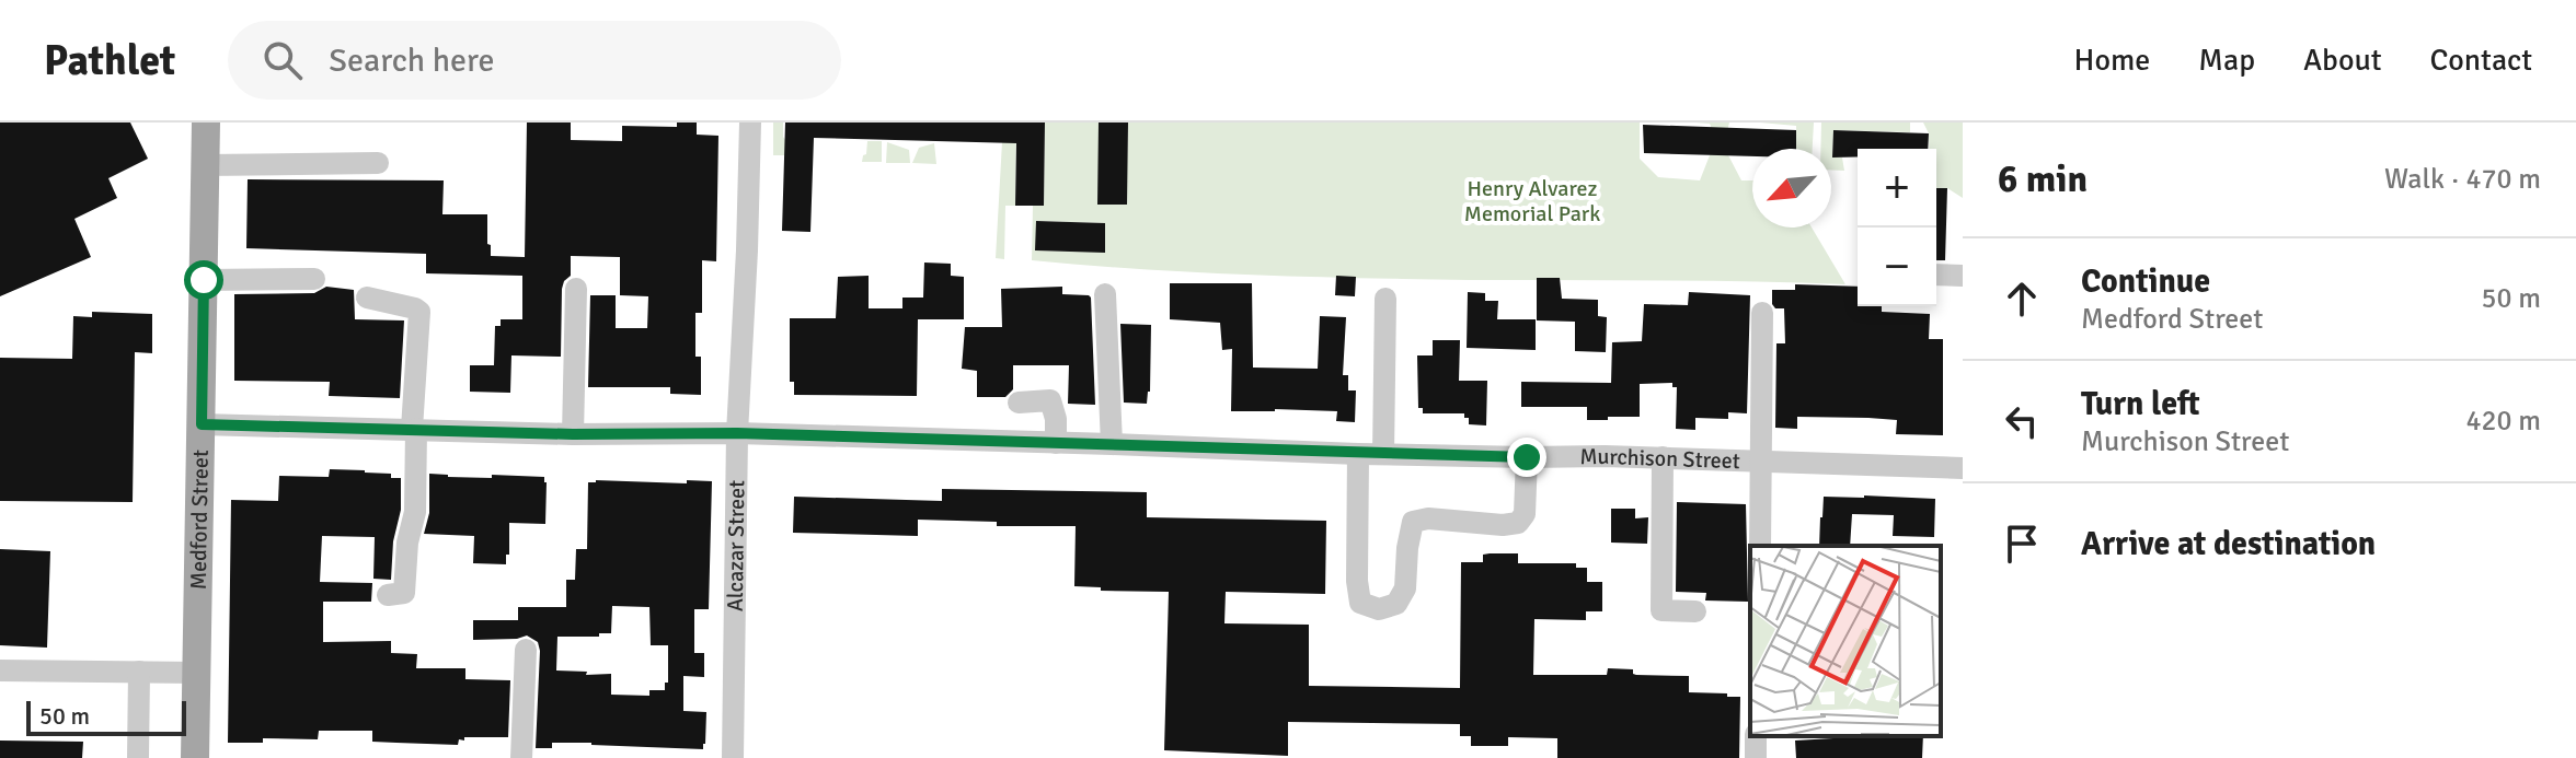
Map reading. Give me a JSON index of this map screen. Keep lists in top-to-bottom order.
{
  "streets": {
    "main road": ["Medford Street"],
    "street": ["Murchison Street", "Alcazar Street"]
  },
  "crossings": [
    ["Murchison Street", "Medford Street"],
    ["Murchison Street", "Alcazar Street"]
  ],
  "parks": ["Henry Alvarez Memorial Park"],
  "scale_bar": "50 m",
  "north": "bottom left",
  "page": {
    "header": "Pathlet",
    "search": "Search here",
    "nav": [
      "Home",
      "Map",
      "About",
      "Contact"
    ],
    "heading": ["6 min", "Walk · 470 m"],
    "map_buttons": ["+", "−"],
    "list": [
      ["Continue", "Medford Street", "50 m"],
      ["Turn left", "Murchison Street", "420 m"],
      "Arrive at destination"
    ],
    "scale": "50 m"
  }
}
